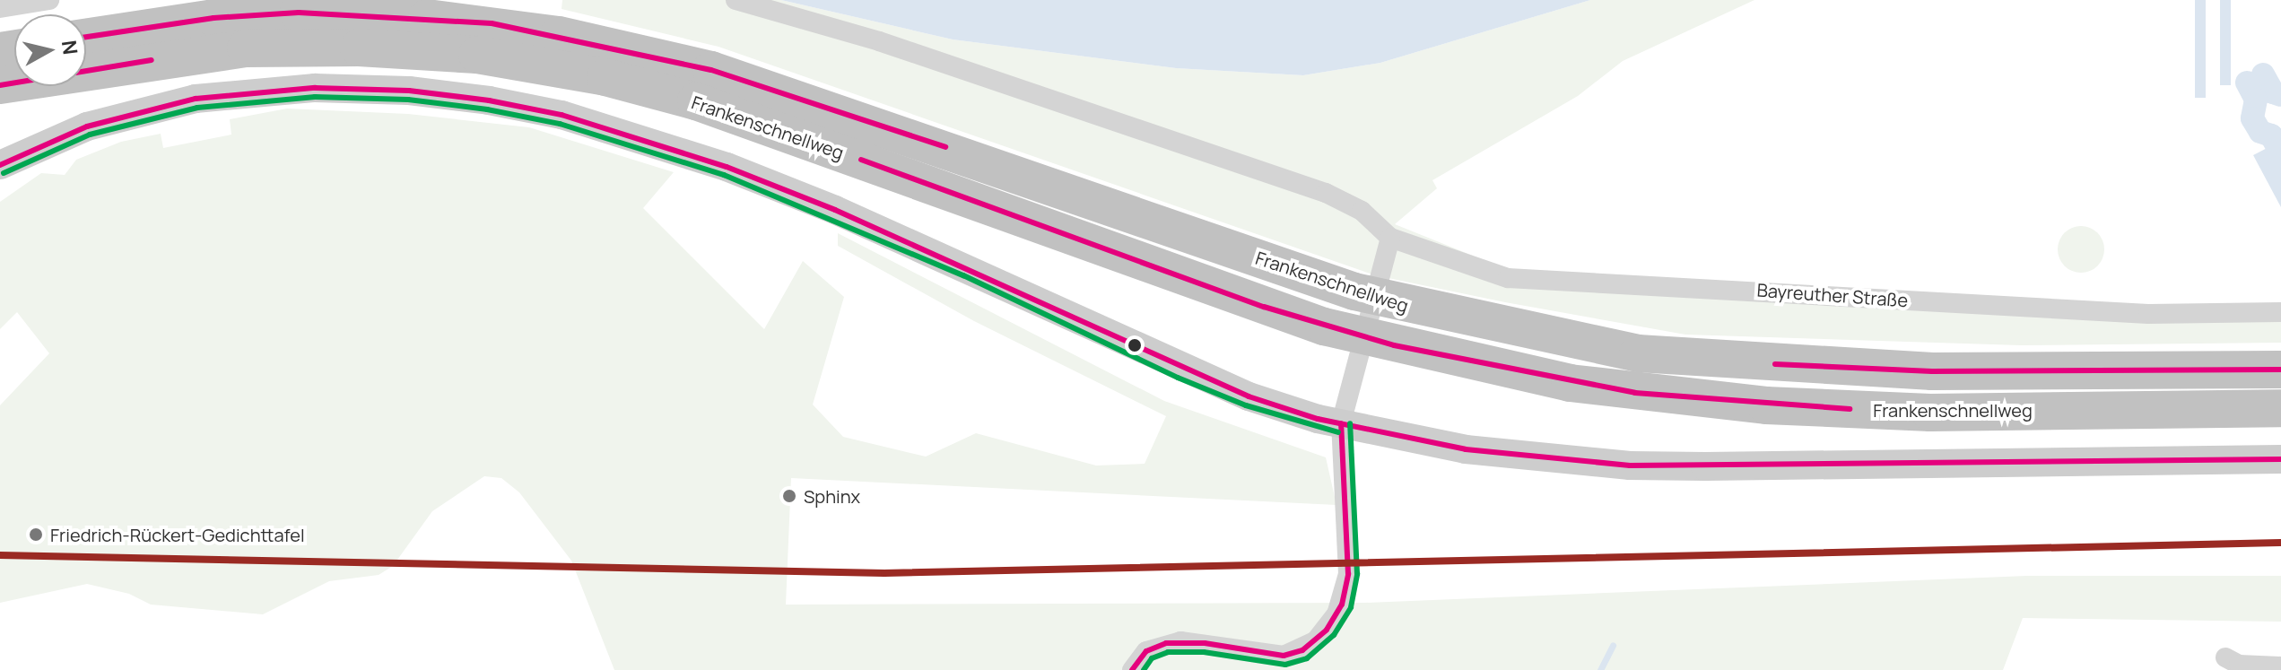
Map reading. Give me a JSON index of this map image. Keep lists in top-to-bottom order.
{
  "streets": {
    "highway": ["Frankenschnellweg"],
    "street": ["Bayreuther Straße"]
  },
  "places": ["Sphinx", "Friedrich-Rückert-Gedichttafel"],
  "north": "right"
}
